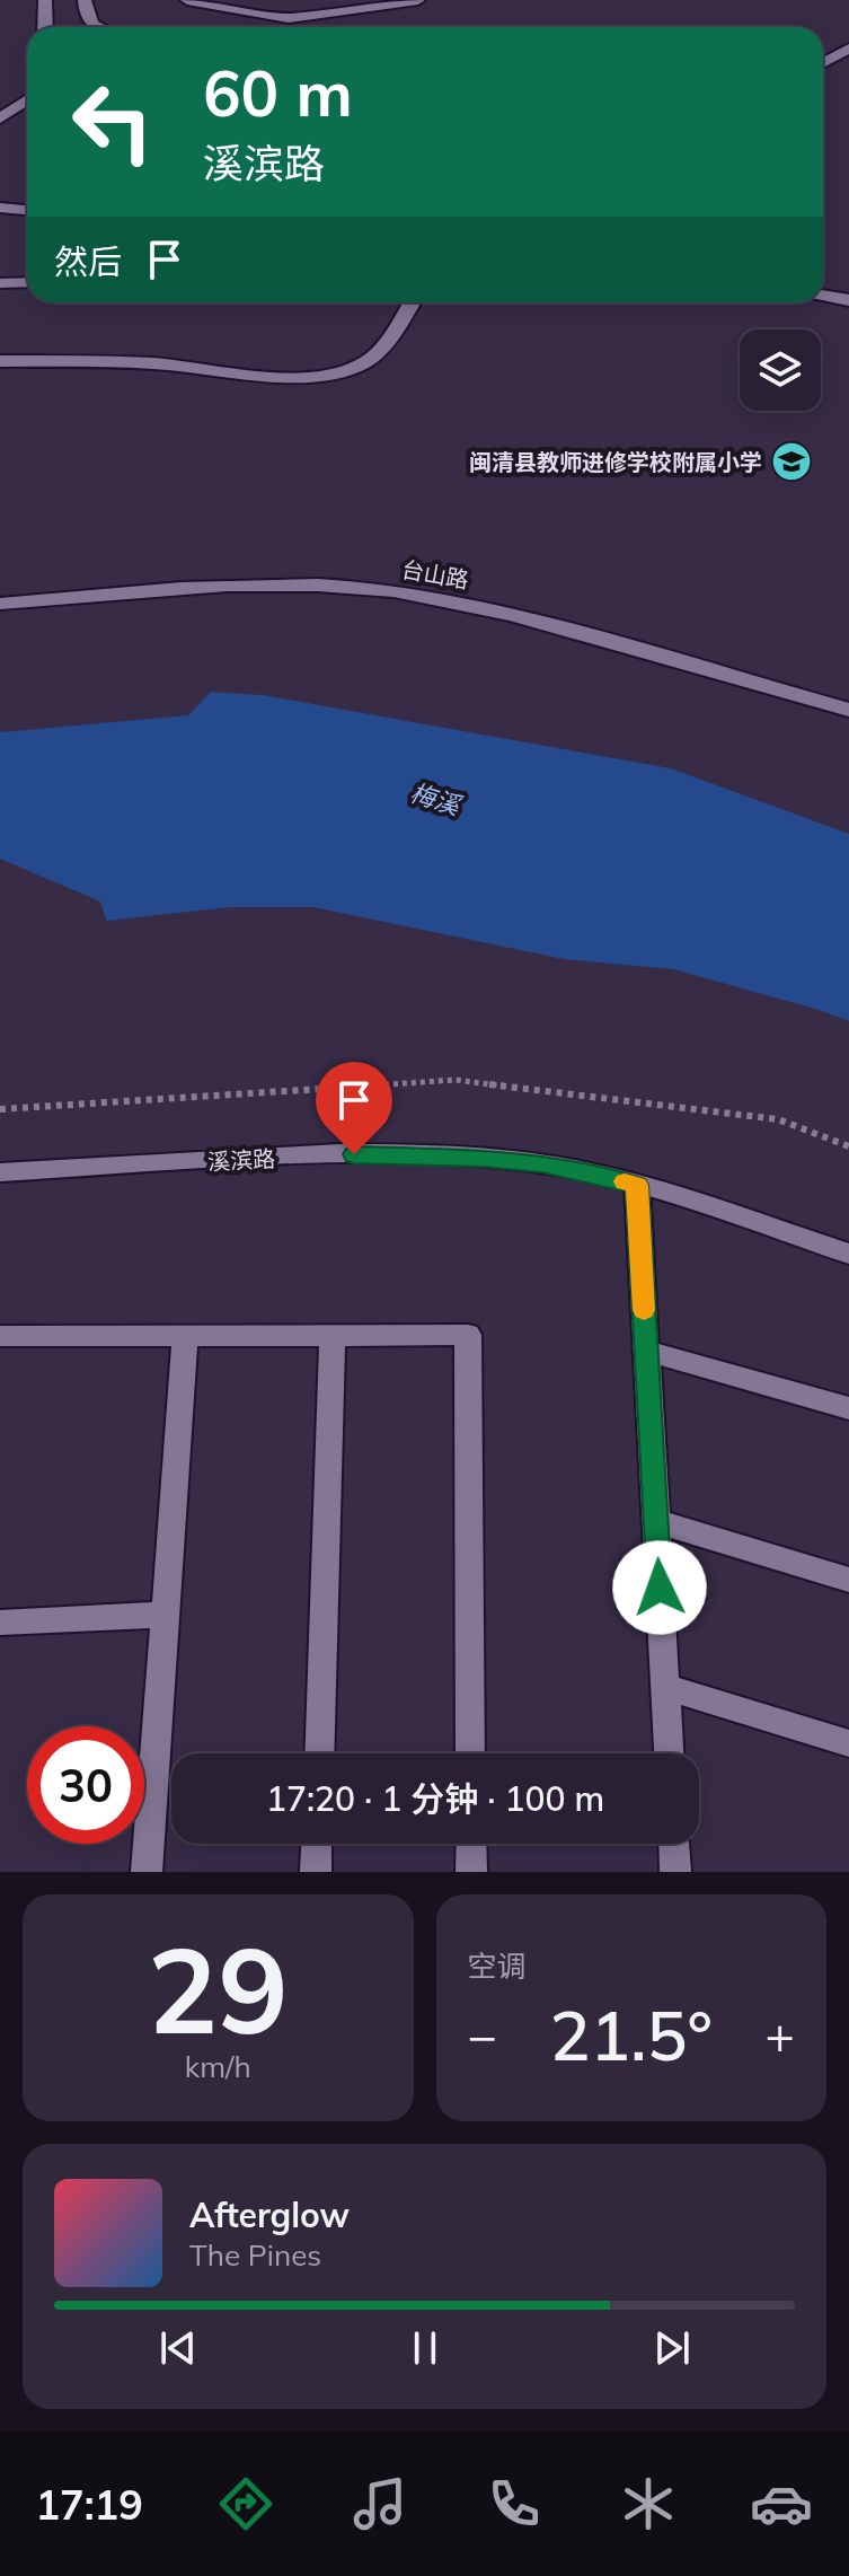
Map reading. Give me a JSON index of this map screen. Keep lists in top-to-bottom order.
{
  "streets": {
    "street": ["台山路", "溪滨路"]
  },
  "water": ["梅溪"],
  "places": {
    "school or university": ["闽清县教师进修学校附属小学"]
  },
  "page": {
    "turn": ["60 m", "溪滨路"],
    "then": "然后",
    "limit": "30",
    "trip": "17:20 · 1 分钟 · 100 m",
    "tile": [
      ["29", "km/h"],
      "空调"
    ],
    "heat": ["−", "21.5°", "+"],
    "song": ["Afterglow", "The Pines"],
    "tabs": "17:19"
  }
}
